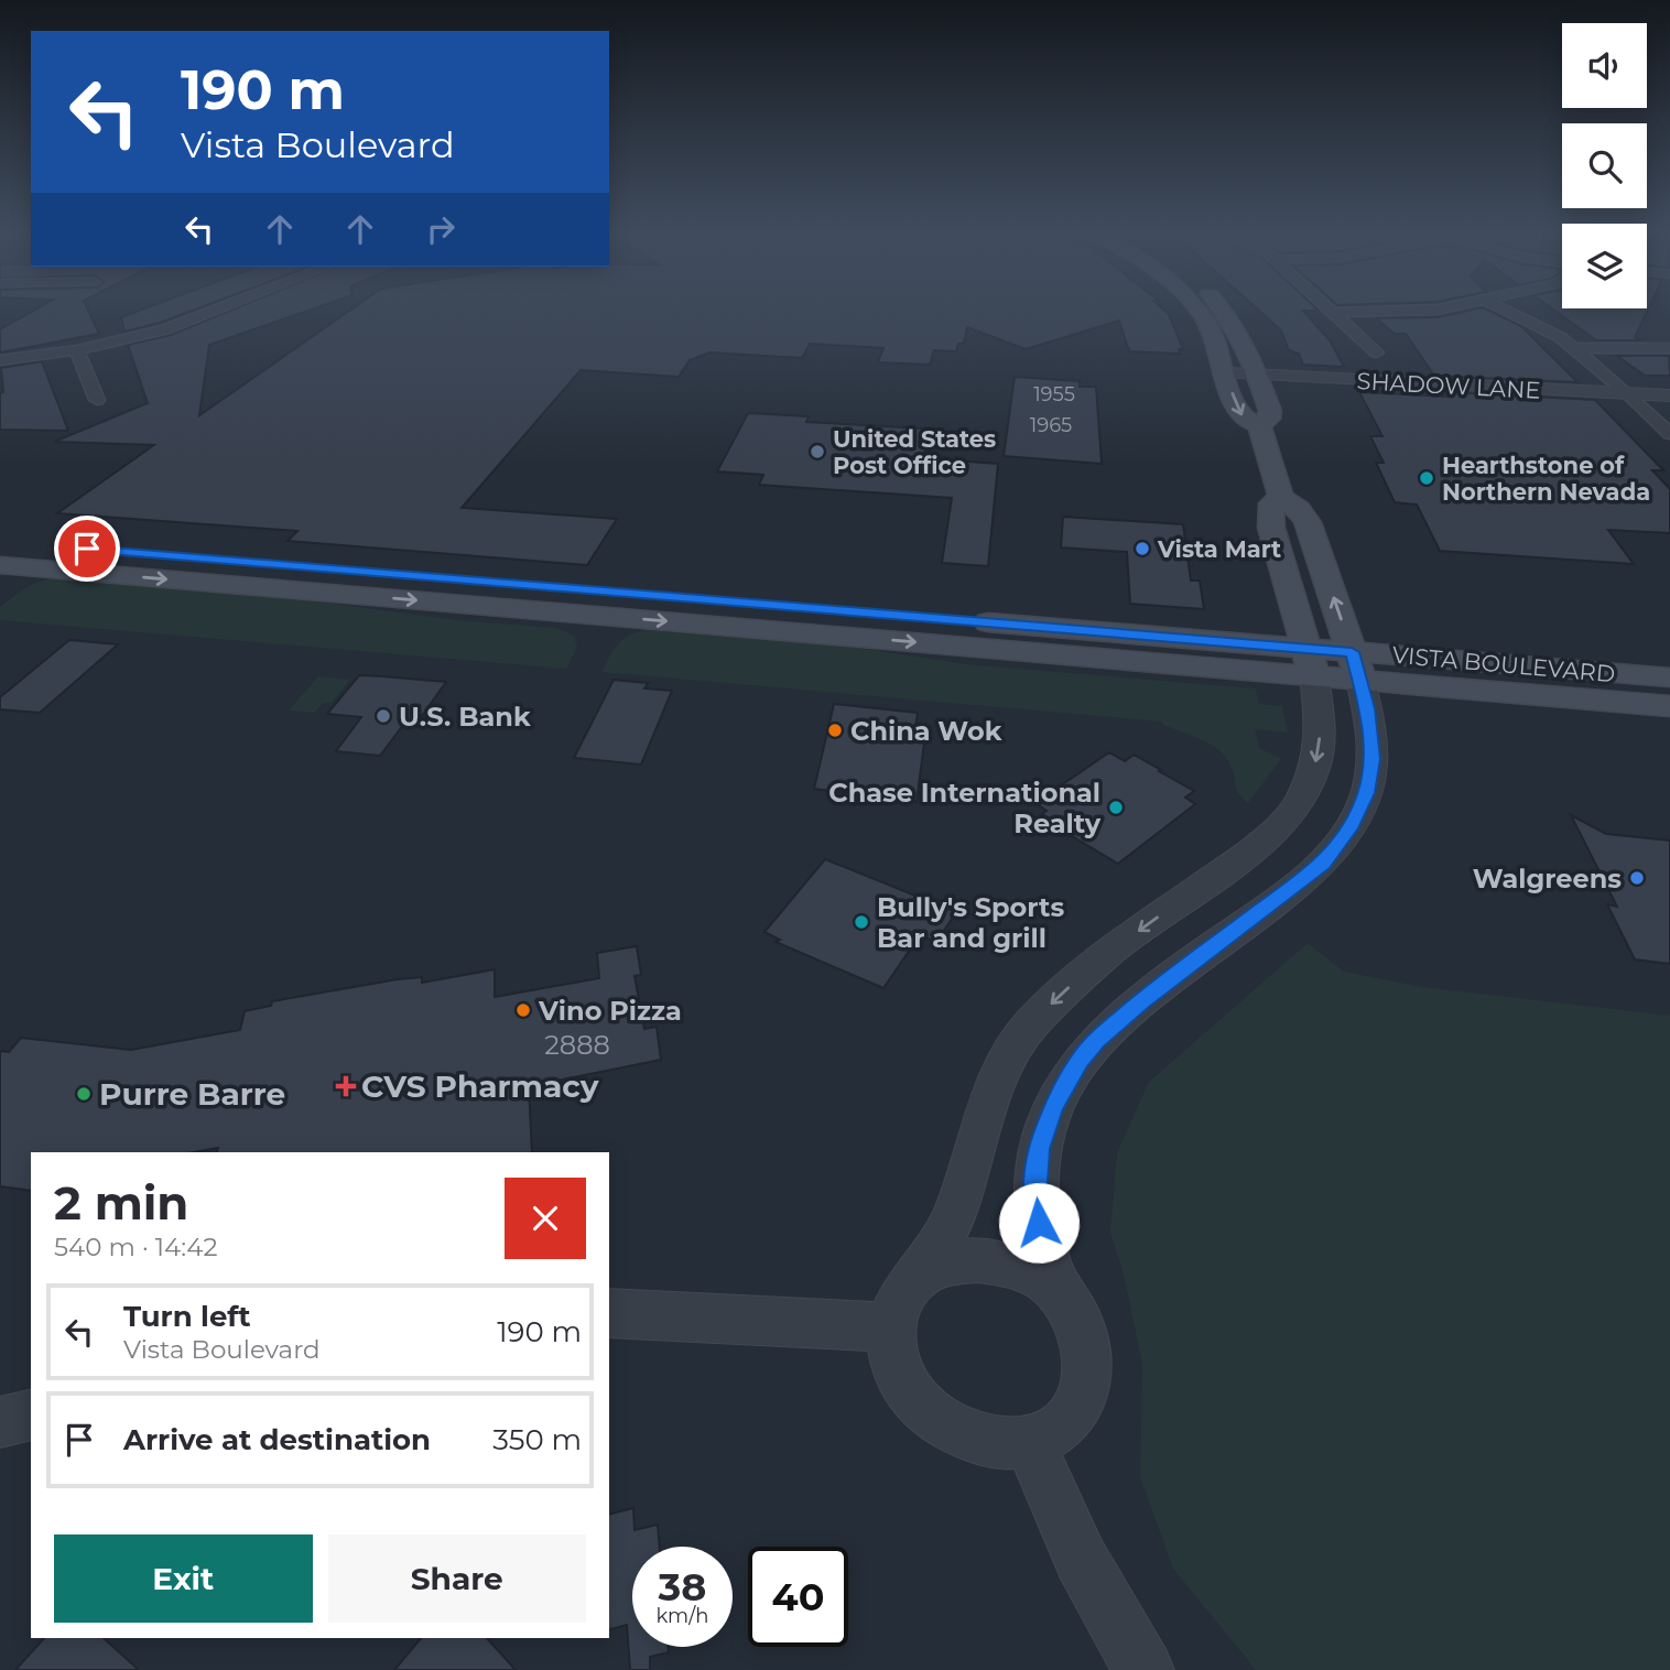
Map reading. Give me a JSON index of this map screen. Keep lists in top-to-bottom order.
{
  "streets": {
    "main road": ["VISTA BOULEVARD"],
    "street": ["SHADOW LANE"]
  },
  "places": {
    "other": [
      "United States Post Office",
      "Hearthstone of Northern Nevada",
      "Vista Mart",
      "U.S. Bank",
      "China Wok",
      "Chase International Realty",
      "Walgreens",
      "Bully's Sports Bar and grill",
      "Vino Pizza",
      "Purre Barre"
    ],
    "health": ["CVS Pharmacy"]
  },
  "house_numbers": ["1955", "1965", "2888"],
  "page": {
    "turn": ["190 m", "Vista Boulevard"],
    "heading": ["2 min", "540 m · 14:42"],
    "list": [
      {
        "name": "Turn left",
        "note": "Vista Boulevard",
        "value": "190 m"
      },
      {
        "name": "Arrive at destination",
        "value": "350 m"
      }
    ],
    "buttons": ["Exit", "Share"],
    "speed": "38 km/h",
    "limit": "40"
  }
}
